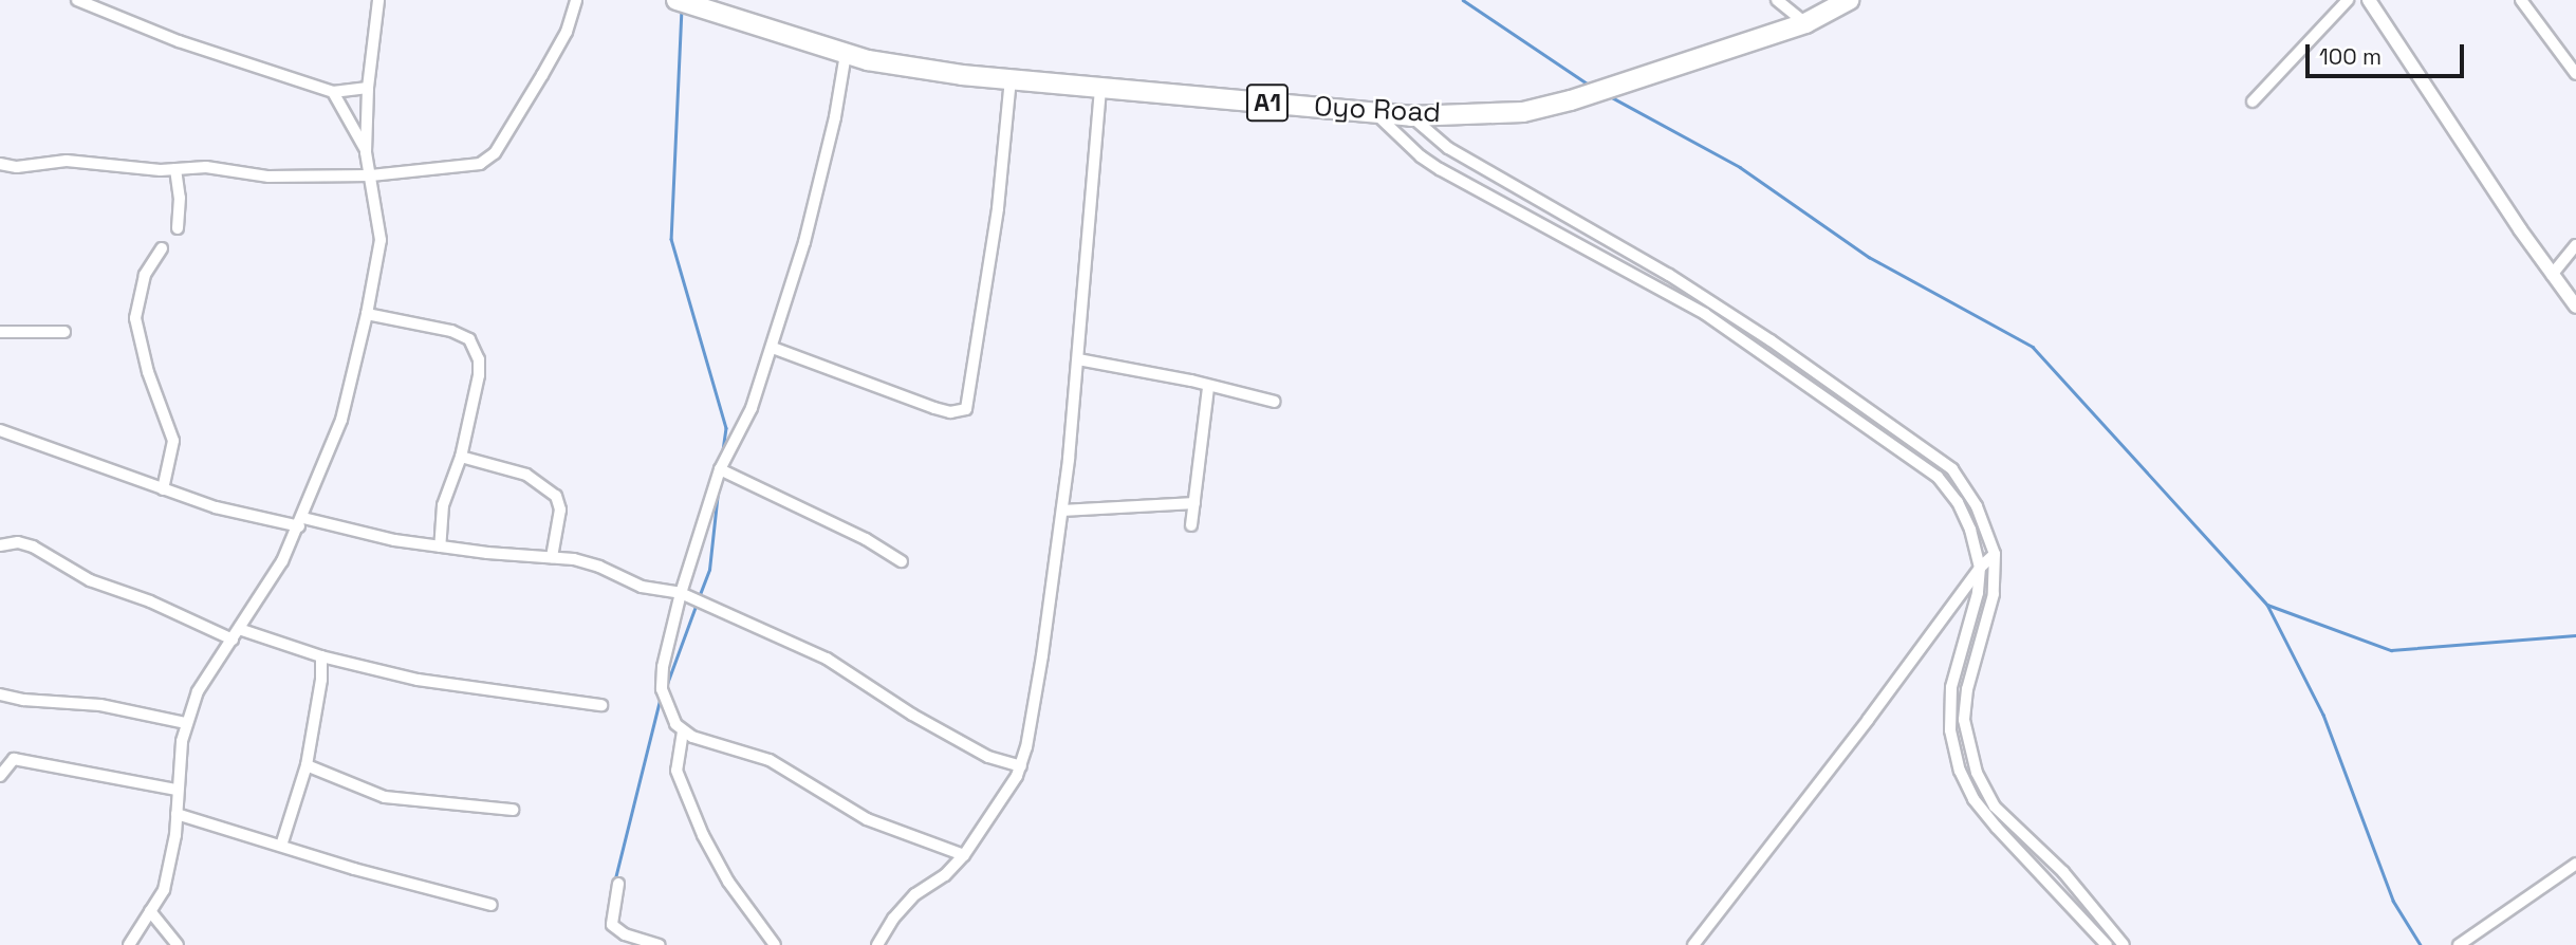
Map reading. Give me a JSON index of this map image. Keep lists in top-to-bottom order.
{
  "streets": {
    "highway": ["A1", "Oyo Road"]
  },
  "scale_bar": "100 m"
}
